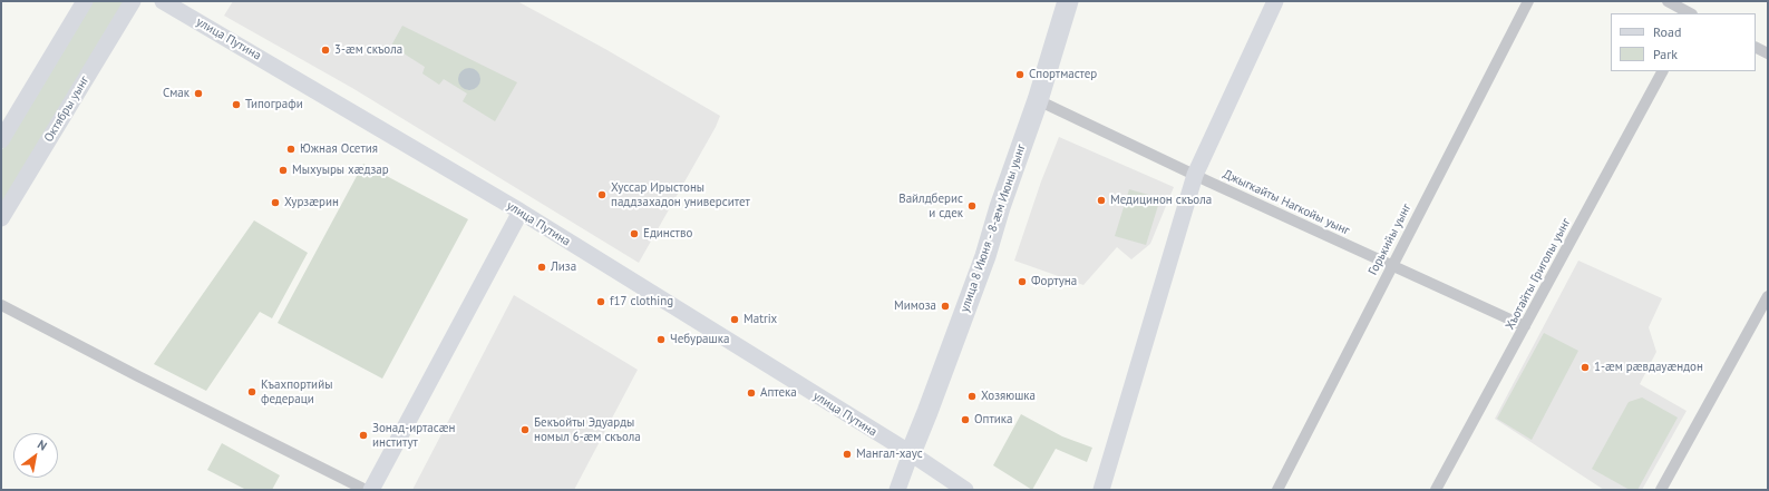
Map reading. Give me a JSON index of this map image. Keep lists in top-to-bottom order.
{
  "streets": {
    "highway": ["улица 8 Июня - 8-ӕм Июны уынг"],
    "street": [
      "улица Путина",
      "Октябры уынг",
      "Джыгкайты Нагкойы уынг",
      "Горькийы уынг",
      "Хъотайты Григолы уынг"
    ]
  },
  "crossings": [
    ["улица Путина", "улица 8 Июня - 8-ӕм Июны уынг"],
    ["Джыгкайты Нагкойы уынг", "улица 8 Июня - 8-ӕм Июны уынг"],
    ["Джыгкайты Нагкойы уынг", "Горькийы уынг"],
    ["Джыгкайты Нагкойы уынг", "Хъотайты Григолы уынг"]
  ],
  "places": [
    "3-æм скъола",
    "Спортмастер",
    "Смак",
    "Типографи",
    "Южная Осетия",
    "Мыхуыры хæдзар",
    "Хуссар Ирыстоны паддзахадон университет",
    "Медицинон скъола",
    "Хурзæрин",
    "Вайлдберис и сдек",
    "Единство",
    "Лиза",
    "Фортуна",
    "f17 clothing",
    "Мимоза",
    "Matrix",
    "Чебурашка",
    "1-æм рӕвдауӕндон",
    "Къахпортийы федераци",
    "Аптека",
    "Хозяюшка",
    "Оптика",
    "Бекъойты Эдуарды номыл 6-æм скъола",
    "Зонад-иртасæн институт",
    "Мангал-хаус"
  ],
  "legend": ["Road", "Park"],
  "north": "top right"
}
